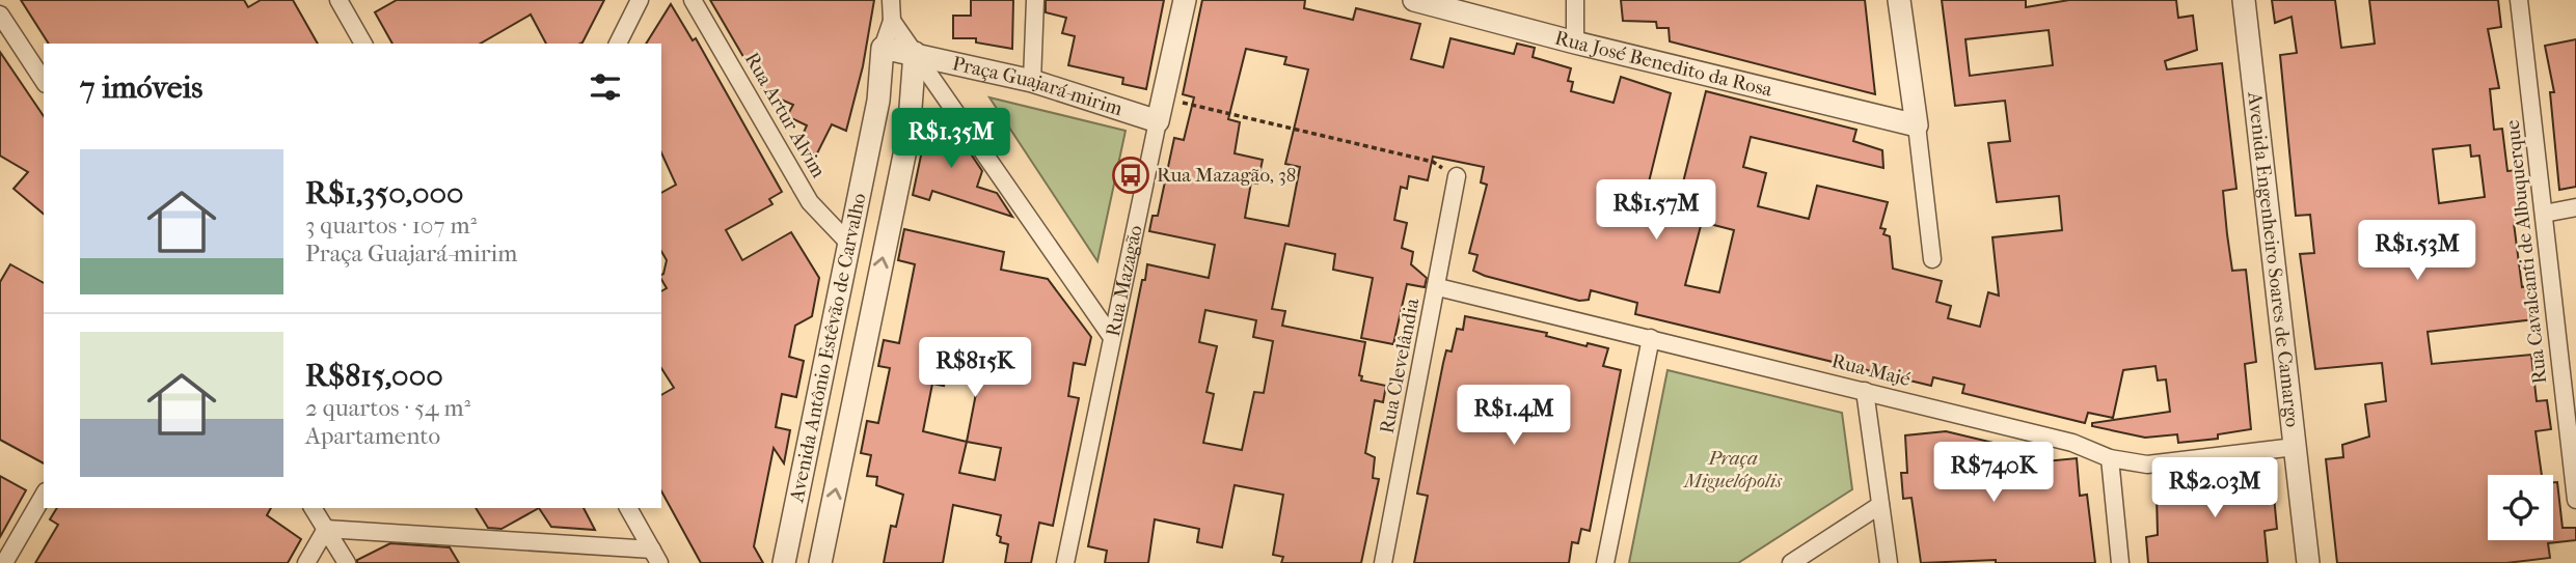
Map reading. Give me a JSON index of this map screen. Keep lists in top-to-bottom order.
{
  "streets": {
    "street": [
      "Rua José Benedito da Rosa",
      "Praça Guajará-mirim",
      "Rua Artur Alvim",
      "Rua Cavalcanti de Albuquerque",
      "Avenida Engenheiro Soares de Camargo",
      "Rua Mazagão",
      "Avenida Antônio Estêvão de Carvalho",
      "Rua Clevelândia",
      "Rua Majé"
    ]
  },
  "crossings": [
    ["Praça Guajará-mirim", "Rua Mazagão"],
    ["Praça Guajará-mirim", "Avenida Antônio Estêvão de Carvalho"],
    ["Rua Artur Alvim", "Avenida Antônio Estêvão de Carvalho"],
    ["Avenida Engenheiro Soares de Camargo", "Rua Majé"],
    ["Rua Clevelândia", "Rua Majé"]
  ],
  "parks": ["Praça Miguelópolis"],
  "places": {
    "bus stop": ["Rua Mazagão, 38"]
  },
  "page": {
    "heading": "7 imóveis",
    "price": [
      "R$1.35M",
      "R$1.57M",
      "R$1.53M",
      "R$815K",
      "R$1.4M",
      "R$740K",
      "R$2.03M"
    ],
    "list": [
      {
        "name": "R$1,350,000",
        "note": "3 quartos · 107 m² · Praça Guajará-mirim"
      },
      {
        "name": "R$815,000",
        "note": "2 quartos · 54 m² · Apartamento"
      }
    ]
  }
}
